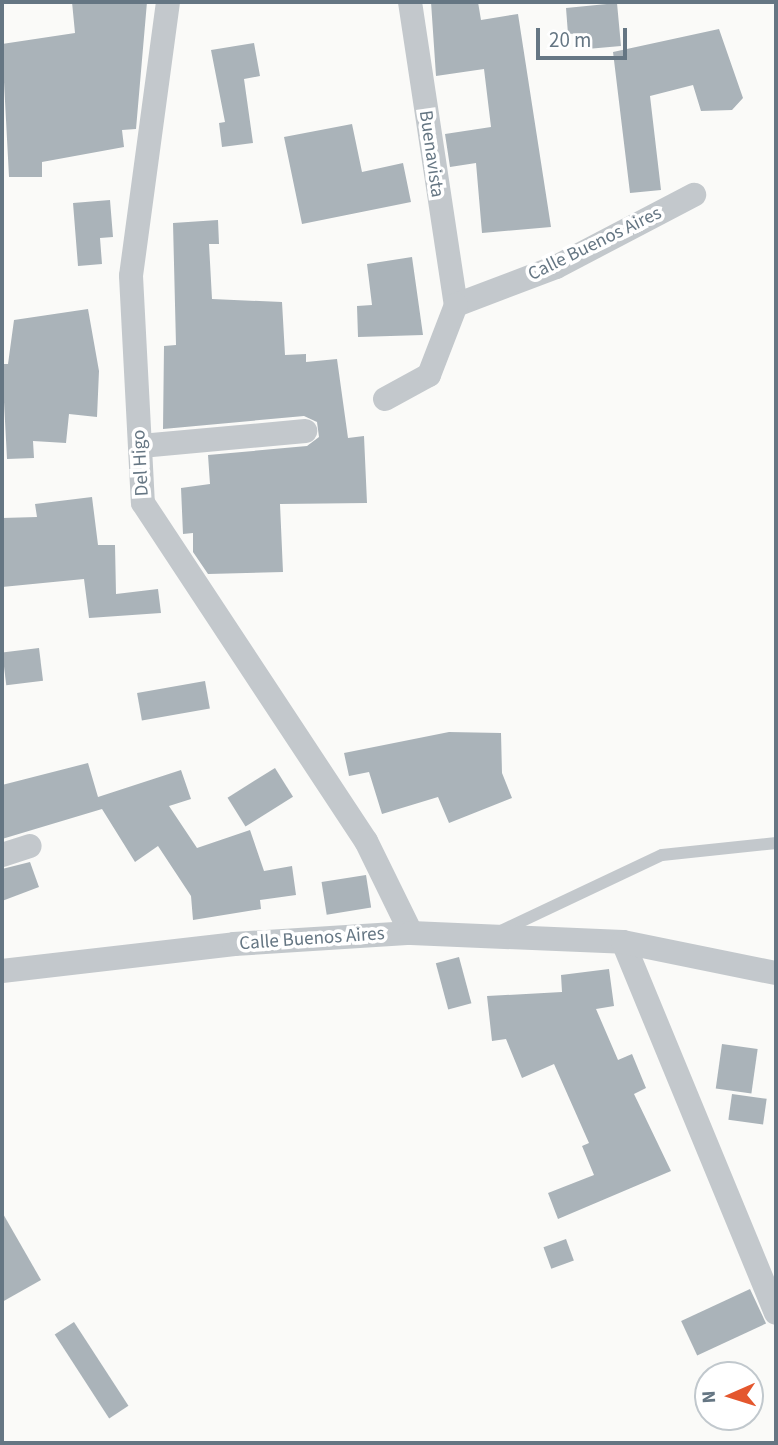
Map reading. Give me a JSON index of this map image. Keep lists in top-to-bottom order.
{
  "streets": {
    "street": ["Buenavista", "Calle Buenos Aires", "Del Higo"]
  },
  "crossings": [
    ["Buenavista", "Calle Buenos Aires"],
    ["Calle Buenos Aires", "Del Higo"]
  ],
  "scale_bar": "20 m",
  "north": "left"
}
